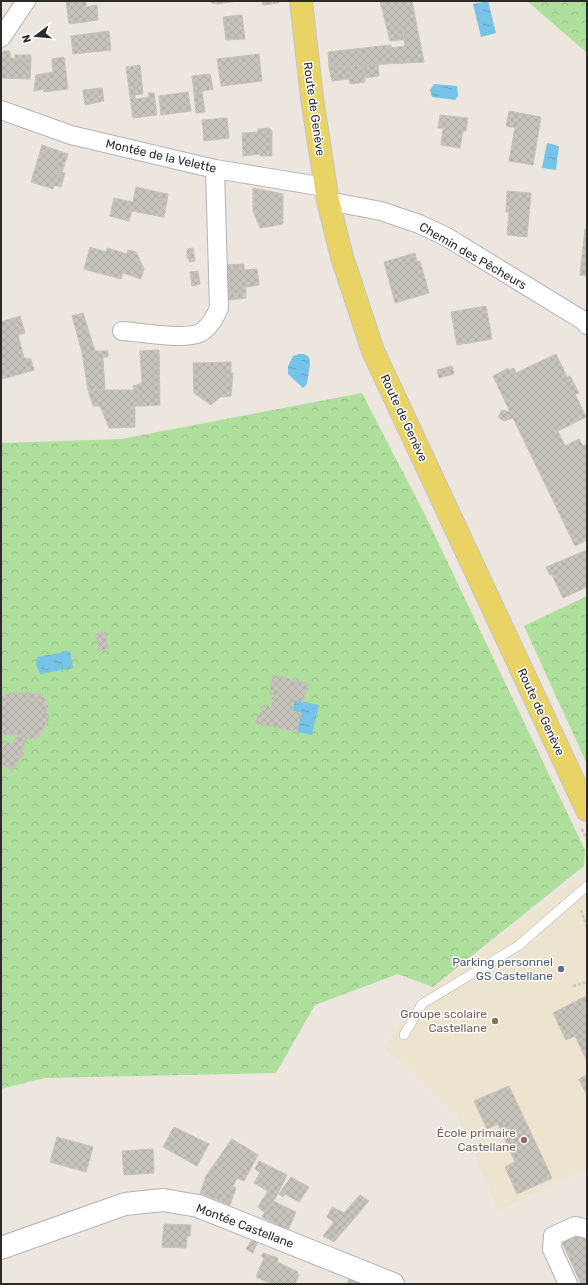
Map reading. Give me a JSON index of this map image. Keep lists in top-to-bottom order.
{
  "streets": {
    "main road": ["Route de Genève"],
    "street": ["Montée de la Velette", "Chemin des Pêcheurs", "Montée Castellane"]
  },
  "crossings": [
    ["Route de Genève", "Montée de la Velette"],
    ["Route de Genève", "Chemin des Pêcheurs"],
    ["Montée de la Velette", "Chemin des Pêcheurs"]
  ],
  "places": ["Parking personnel GS Castellane", "Groupe scolaire Castellane", "École primaire Castellane"],
  "north": "left"
}
